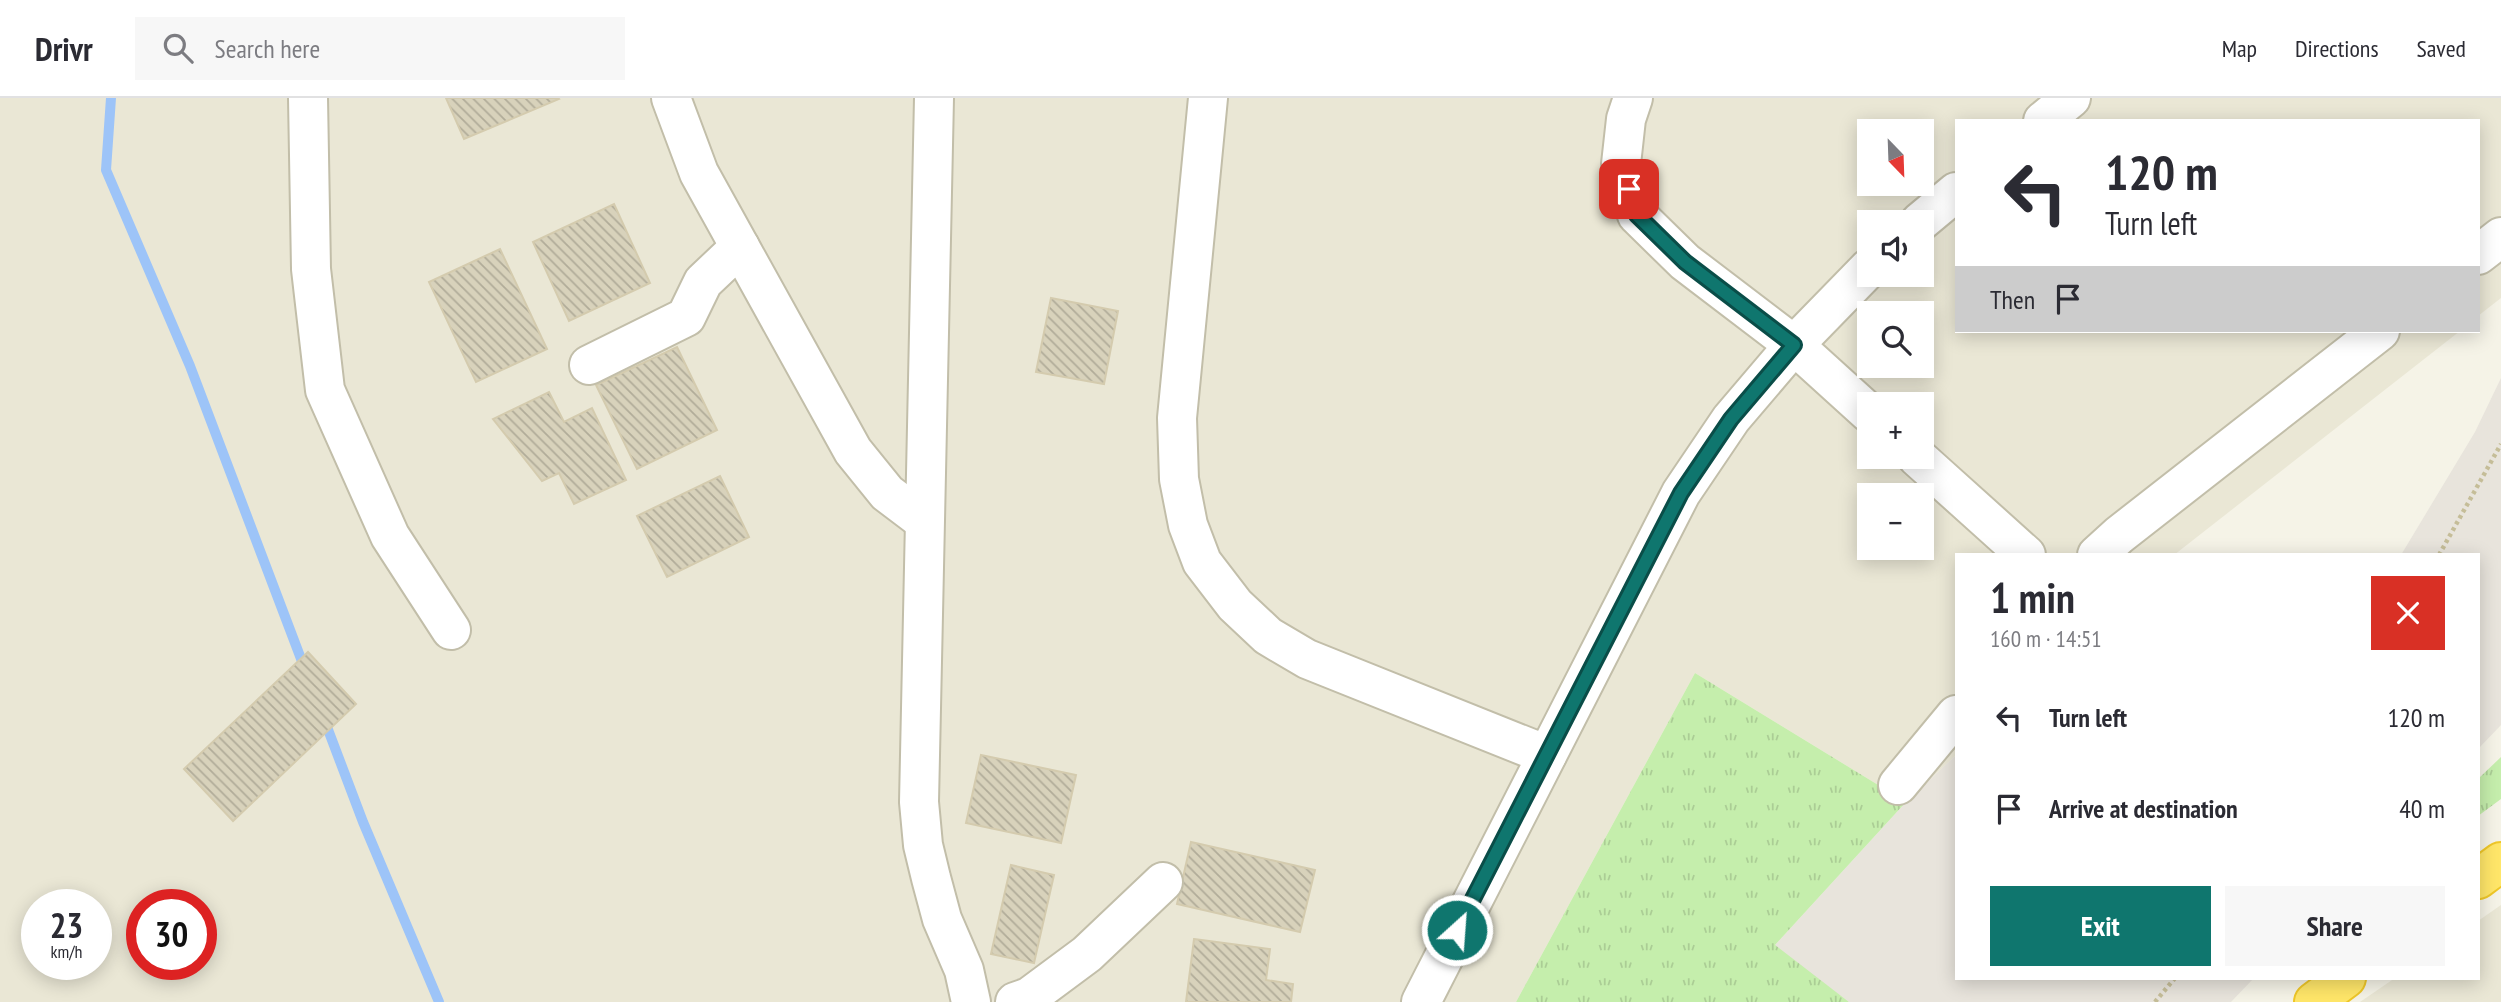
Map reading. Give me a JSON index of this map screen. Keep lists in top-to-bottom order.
{
  "north": "bottom right",
  "page": {
    "header": "Drivr",
    "search": "Search here",
    "nav": ["Map", "Directions", "Saved"],
    "map_buttons": ["+", "−"],
    "turn": ["120 m", "Turn left"],
    "then": "Then",
    "heading": ["1 min", "160 m · 14:51"],
    "list": [
      {
        "name": "Turn left",
        "value": "120 m"
      },
      {
        "name": "Arrive at destination",
        "value": "40 m"
      }
    ],
    "buttons": ["Exit", "Share"],
    "speed": "23 km/h",
    "limit": "30"
  }
}
